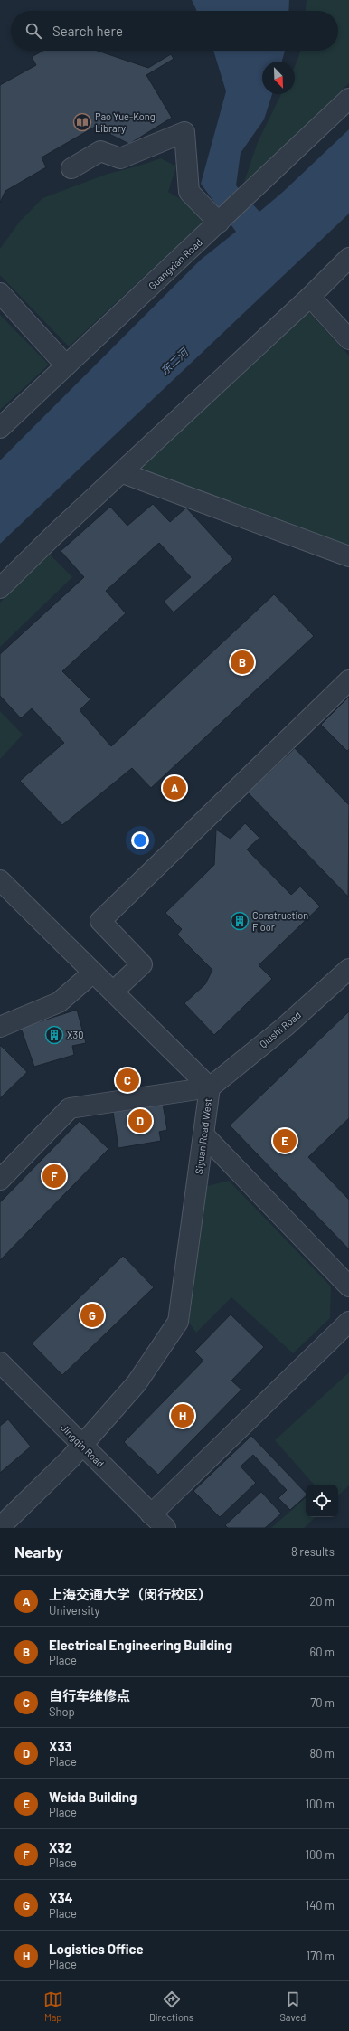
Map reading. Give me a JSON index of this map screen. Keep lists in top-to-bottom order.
{
  "streets": {
    "street": [
      "Guangxian Road",
      "Qiushi Road",
      "Siyuan Road West",
      "Jingqin Road"
    ]
  },
  "crossings": [
    ["Qiushi Road", "Siyuan Road West"],
    ["Siyuan Road West", "Jingqin Road"]
  ],
  "water": ["东二河"],
  "places": {
    "library": ["Pao Yue-Kong Library"],
    "building": ["Construction Floor", "X30"]
  },
  "north": "bottom right",
  "page": {
    "search": "Search here",
    "pins": [
      "B",
      "A",
      "C",
      "D",
      "E",
      "F",
      "G",
      "H"
    ],
    "heading": ["Nearby", "8 results"],
    "list": [
      {
        "mark": "A",
        "name": "上海交通大学（闵行校区）",
        "note": "University",
        "value": "20 m"
      },
      {
        "mark": "B",
        "name": "Electrical Engineering Building",
        "note": "Place",
        "value": "60 m"
      },
      {
        "mark": "C",
        "name": "自行车维修点",
        "note": "Shop",
        "value": "70 m"
      },
      {
        "mark": "D",
        "name": "X33",
        "note": "Place",
        "value": "80 m"
      },
      {
        "mark": "E",
        "name": "Weida Building",
        "note": "Place",
        "value": "100 m"
      },
      {
        "mark": "F",
        "name": "X32",
        "note": "Place",
        "value": "100 m"
      },
      {
        "mark": "G",
        "name": "X34",
        "note": "Place",
        "value": "140 m"
      },
      {
        "mark": "H",
        "name": "Logistics Office",
        "note": "Place",
        "value": "170 m"
      }
    ],
    "nav": ["Map", "Directions", "Saved"]
  }
}
